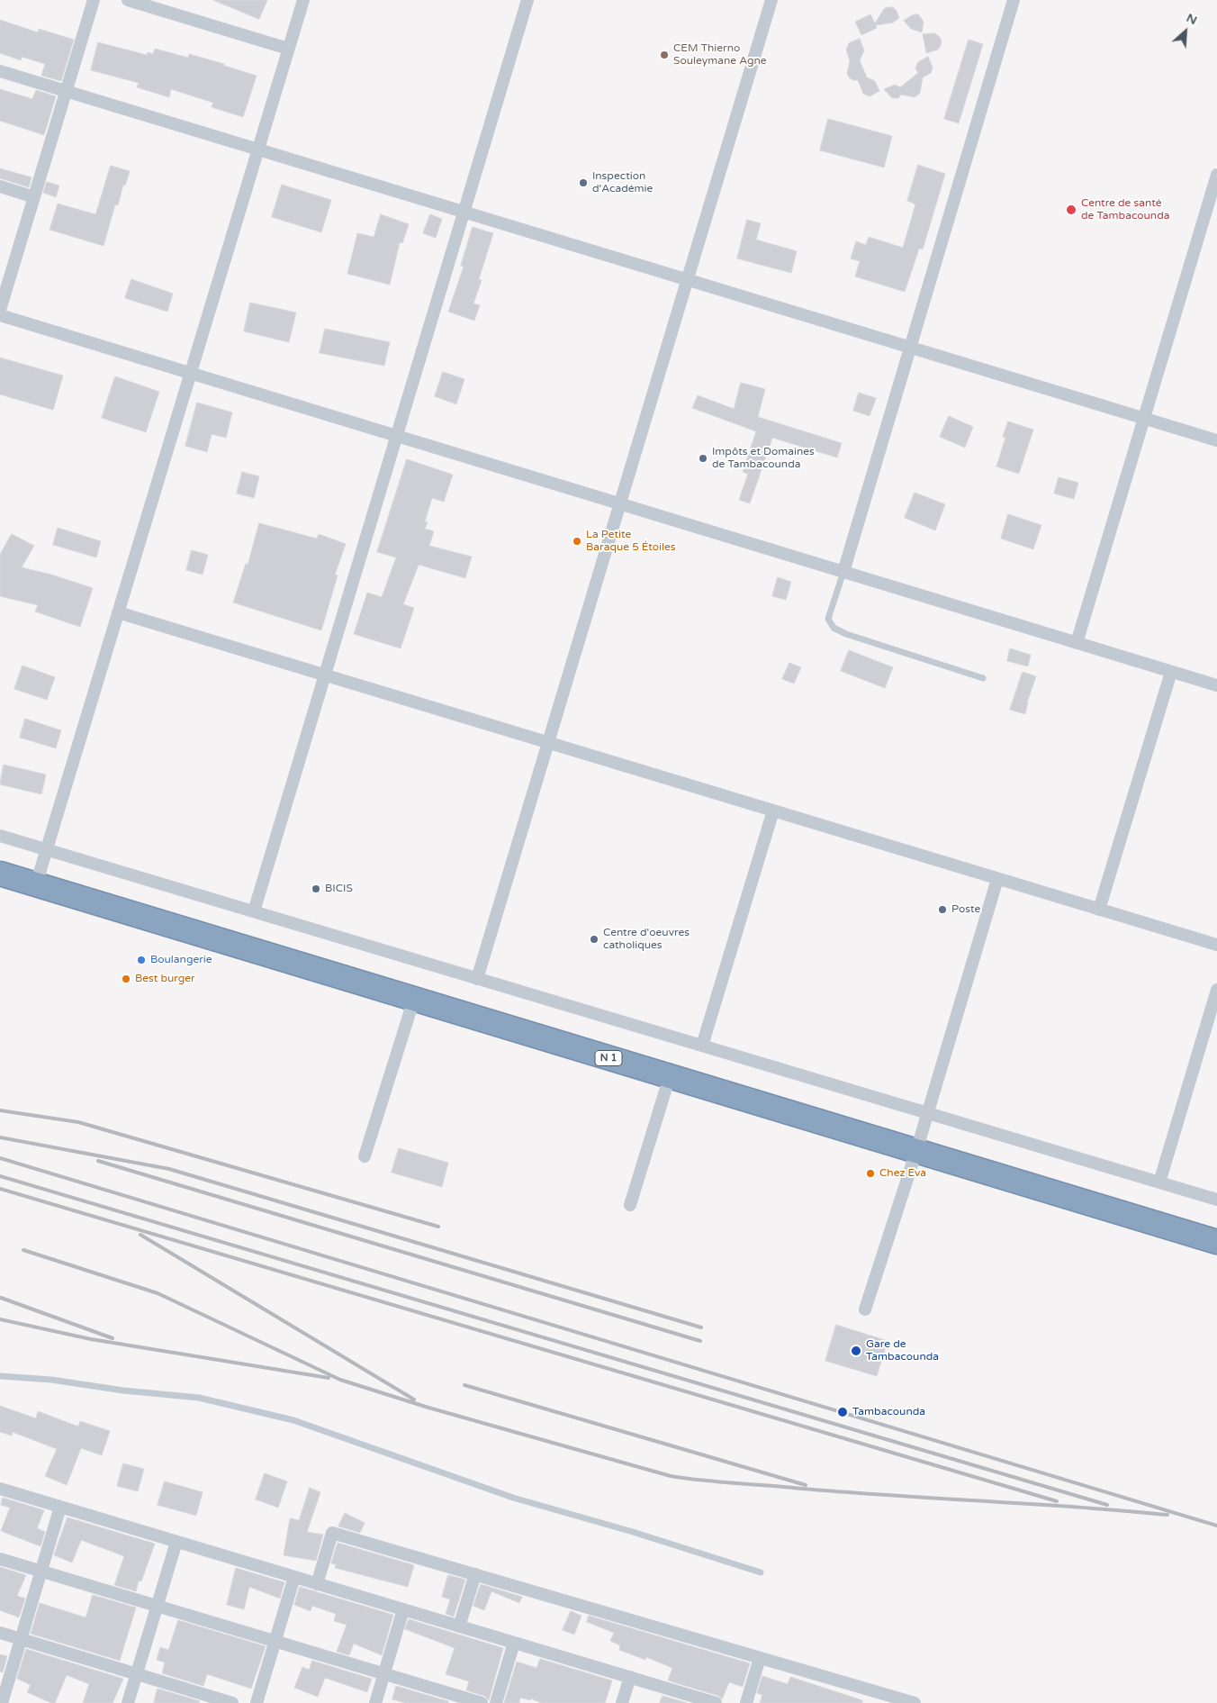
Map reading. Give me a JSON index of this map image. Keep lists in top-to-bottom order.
{
  "streets": {
    "highway": ["N 1"]
  },
  "places": [
    "CEM Thierno Souleymane Agne",
    "Inspection d'Académie",
    "Centre de santé de Tambacounda",
    "Impôts et Domaines de Tambacounda",
    "La Petite Baraque 5 Étoiles",
    "BICIS",
    "Poste",
    "Centre d'oeuvres catholiques",
    "Boulangerie",
    "Best burger",
    "Chez Eva",
    "Gare de Tambacounda",
    "Tambacounda"
  ],
  "north": "top right"
}
